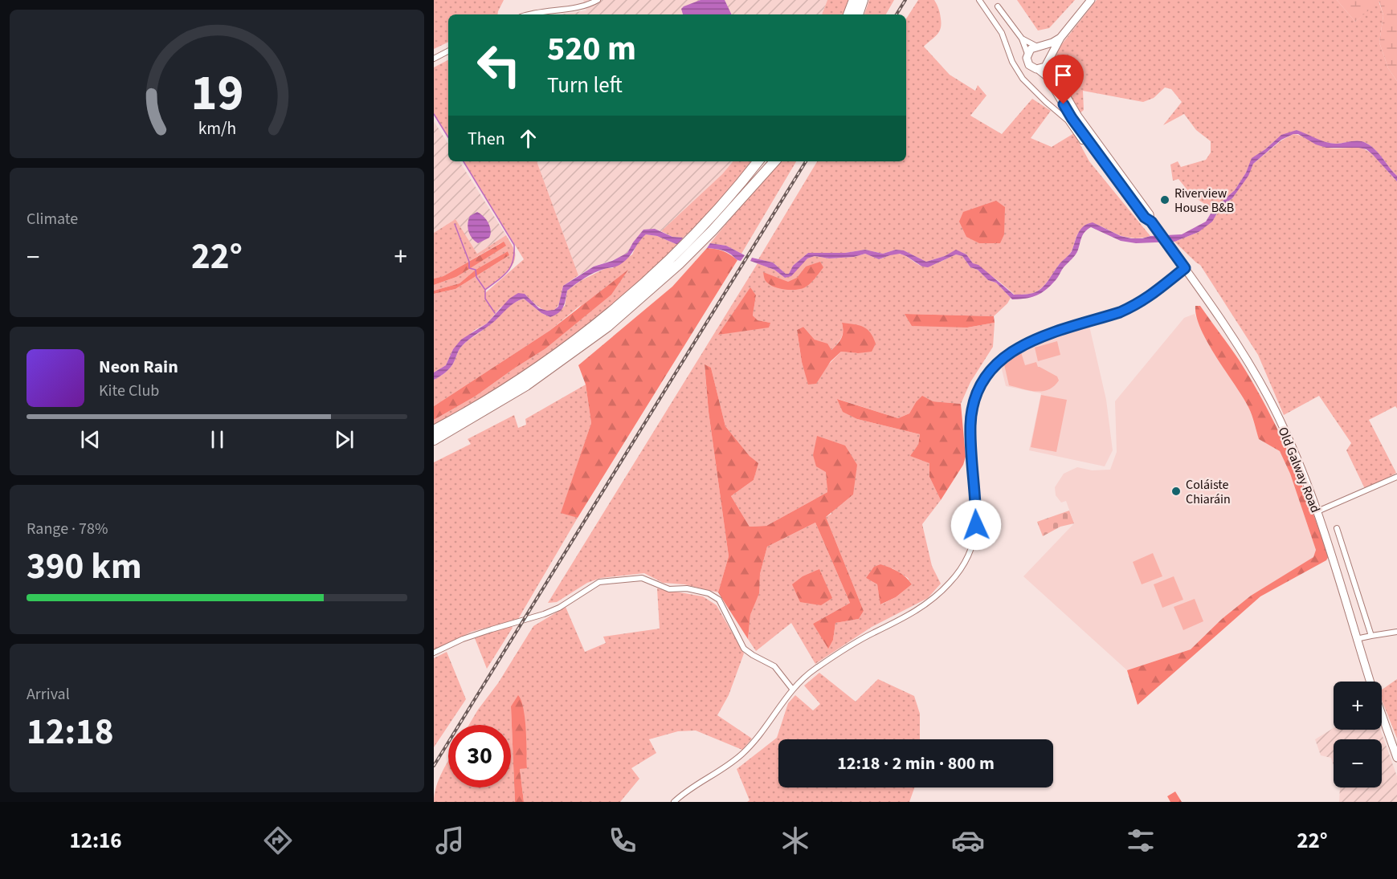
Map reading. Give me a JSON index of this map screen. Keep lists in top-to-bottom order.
{
  "streets": {
    "main road": ["Old Galway Road"]
  },
  "places": ["Riverview House B&B", "Coláiste Chiaráin"],
  "page": {
    "turn": ["520 m", "Turn left"],
    "then": "Then",
    "tile": [
      "Climate",
      ["Range · 78%", "390 km"],
      ["Arrival", "12:18"]
    ],
    "heat": ["−", "22°", "+"],
    "song": ["Neon Rain", "Kite Club"],
    "map_buttons": ["+", "−"],
    "limit": "30",
    "trip": "12:18 · 2 min · 800 m",
    "tabs": ["12:16", "22°"],
    "gauge": ["19", "km/h"]
  }
}
